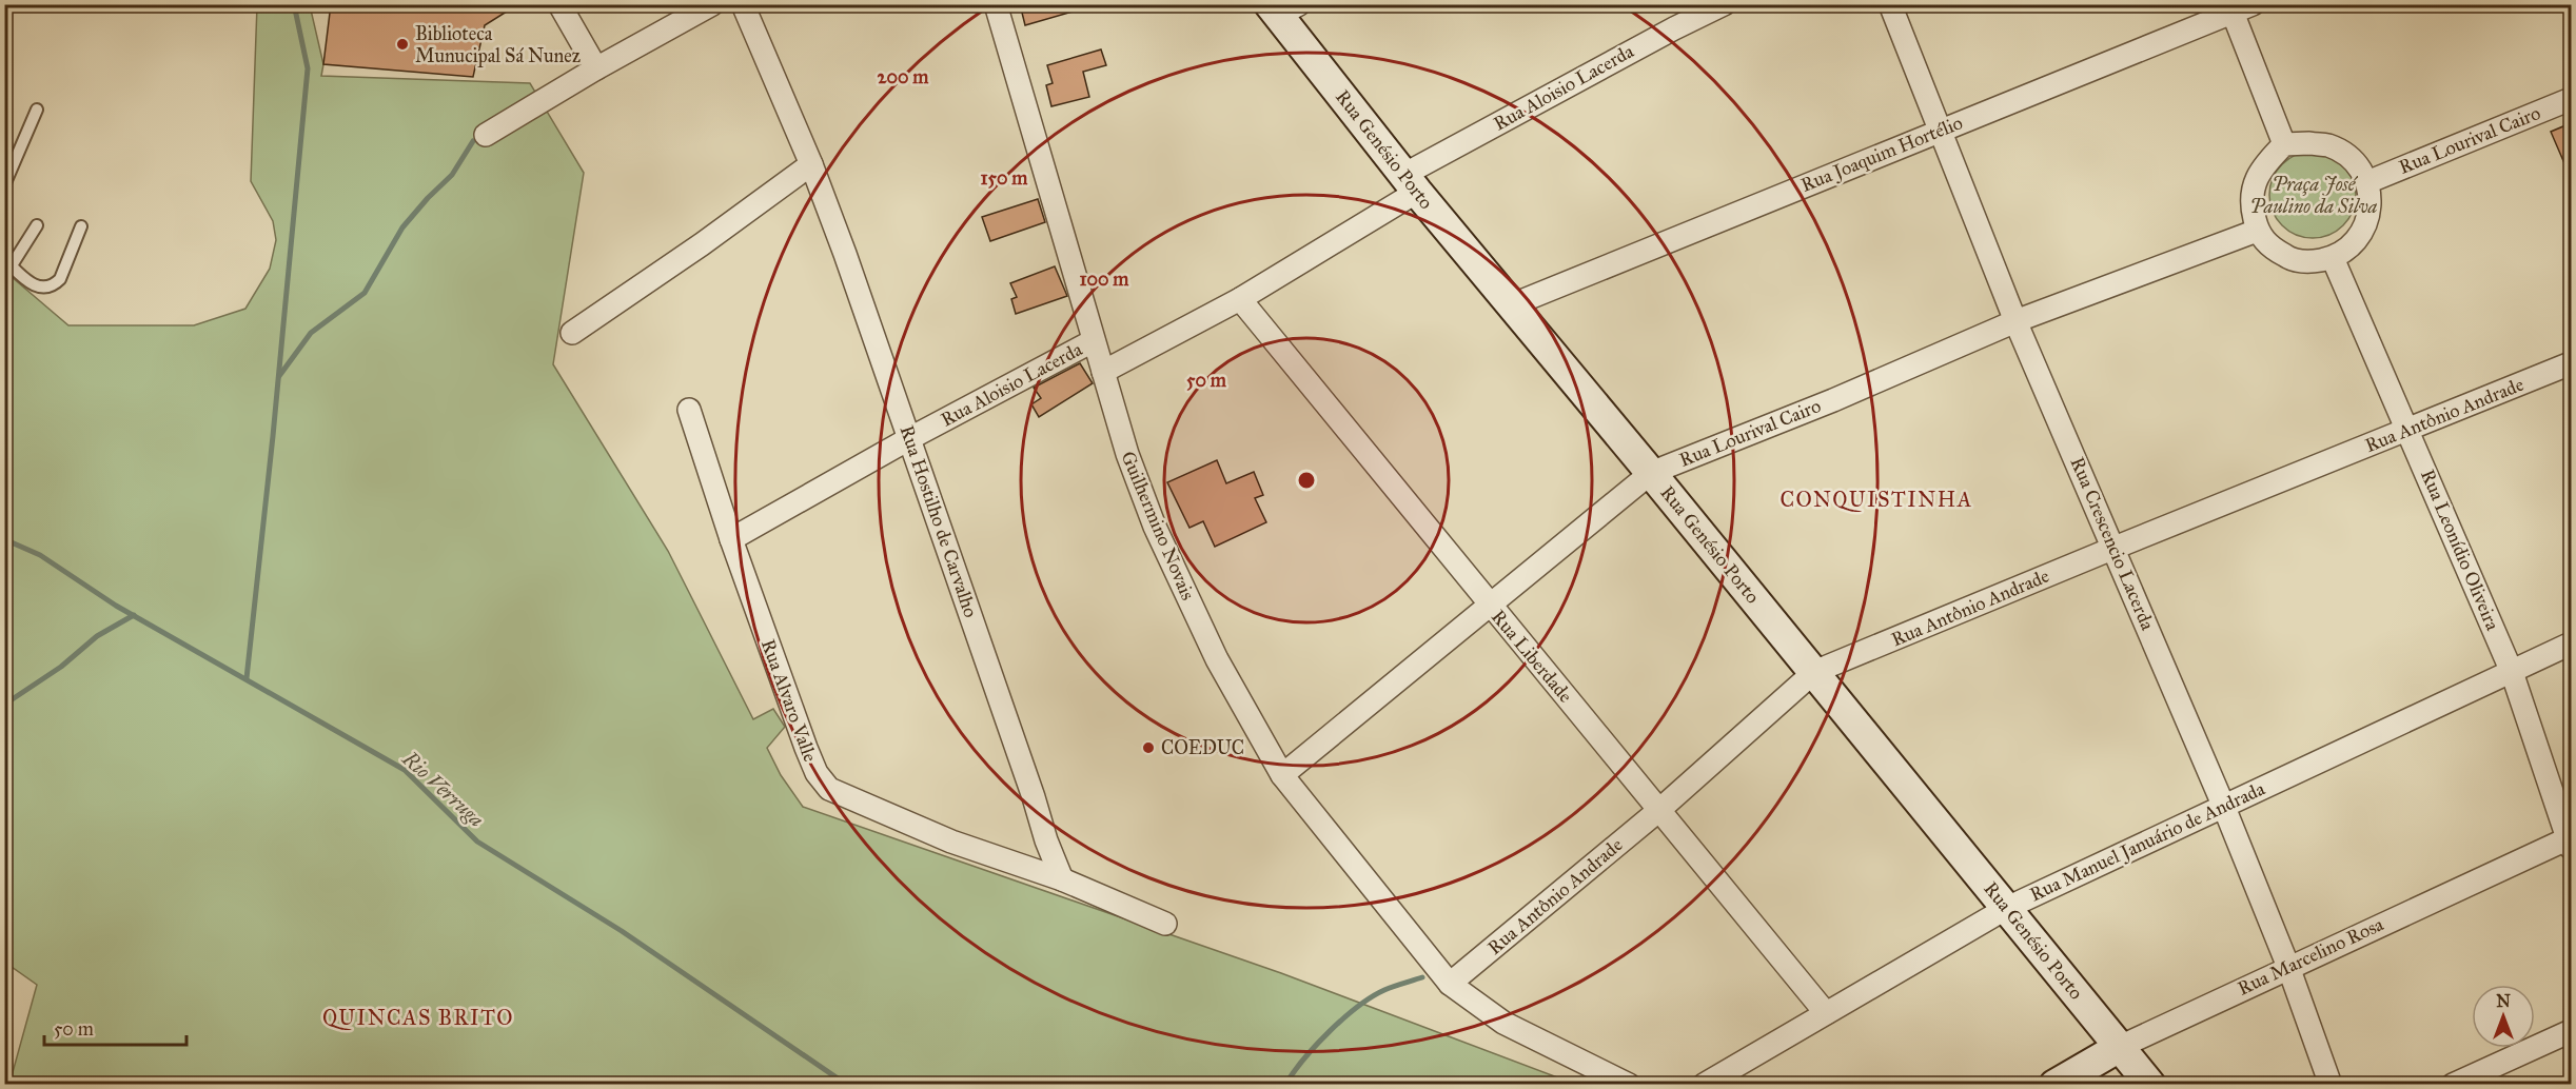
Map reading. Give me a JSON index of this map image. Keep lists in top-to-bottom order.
{
  "streets": {
    "street": [
      "Rua Aloisio Lacerda",
      "Rua Lourival Cairo",
      "Rua Genésio Porto",
      "Rua Joaquim Hortélio",
      "Rua Antônio Andrade",
      "Rua Hostilho de Carvalho",
      "Guilhermino Novais",
      "Rua Crescencio Lacerda",
      "Rua Leonídio Oliveira",
      "Rua Liberdade",
      "Rua Alvaro Valle",
      "Rua Manuel Januário de Andrada",
      "Rua Marcelino Rosa"
    ]
  },
  "crossings": [
    ["Rua Aloisio Lacerda", "Rua Genésio Porto"],
    ["Rua Aloisio Lacerda", "Rua Hostilho de Carvalho"],
    ["Rua Aloisio Lacerda", "Guilhermino Novais"],
    ["Rua Aloisio Lacerda", "Rua Liberdade"],
    ["Rua Aloisio Lacerda", "Rua Alvaro Valle"],
    ["Rua Lourival Cairo", "Rua Genésio Porto"],
    ["Rua Lourival Cairo", "Guilhermino Novais"],
    ["Rua Lourival Cairo", "Rua Crescencio Lacerda"],
    ["Rua Lourival Cairo", "Rua Leonídio Oliveira"],
    ["Rua Lourival Cairo", "Rua Liberdade"],
    ["Rua Genésio Porto", "Rua Joaquim Hortélio"],
    ["Rua Genésio Porto", "Rua Antônio Andrade"],
    ["Rua Genésio Porto", "Rua Manuel Januário de Andrada"],
    ["Rua Genésio Porto", "Rua Marcelino Rosa"],
    ["Rua Joaquim Hortélio", "Rua Crescencio Lacerda"],
    ["Rua Antônio Andrade", "Guilhermino Novais"],
    ["Rua Antônio Andrade", "Rua Crescencio Lacerda"],
    ["Rua Antônio Andrade", "Rua Leonídio Oliveira"],
    ["Rua Antônio Andrade", "Rua Liberdade"],
    ["Rua Hostilho de Carvalho", "Rua Alvaro Valle"],
    ["Rua Crescencio Lacerda", "Rua Manuel Januário de Andrada"],
    ["Rua Crescencio Lacerda", "Rua Marcelino Rosa"],
    ["Rua Leonídio Oliveira", "Rua Manuel Januário de Andrada"],
    ["Rua Leonídio Oliveira", "Rua Marcelino Rosa"],
    ["Rua Liberdade", "Rua Manuel Januário de Andrada"]
  ],
  "districts": ["CONQUISTINHA", "QUINCAS BRITO"],
  "water": ["Rio Verruga"],
  "parks": ["Praça José Paulino da Silva"],
  "places": ["Biblioteca Munucipal Sá Nunez", "COEDUC"],
  "scale_bar": "50 m",
  "north": "top",
  "rings": [
    "200 m",
    "150 m",
    "100 m",
    "50 m"
  ]
}
